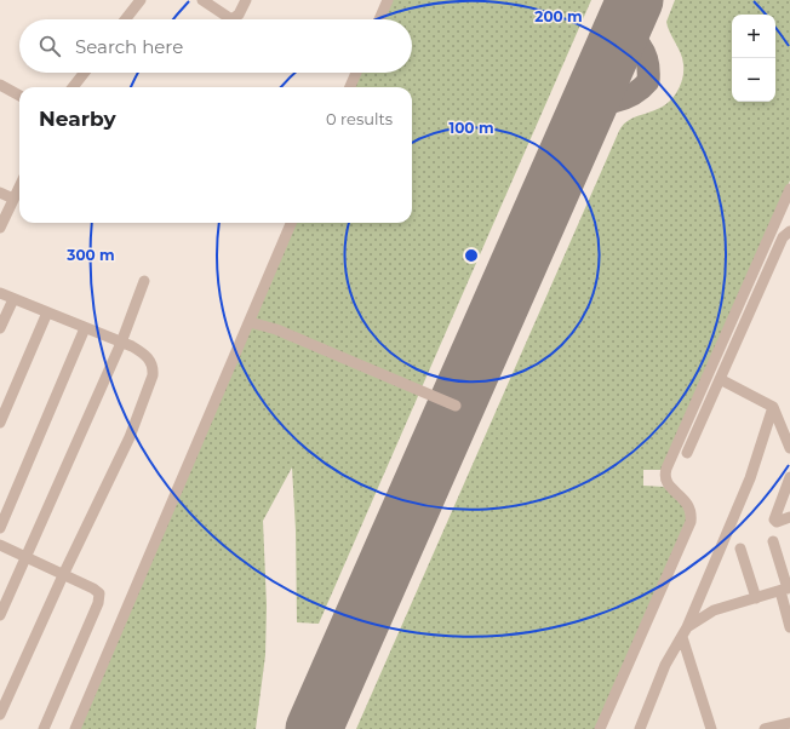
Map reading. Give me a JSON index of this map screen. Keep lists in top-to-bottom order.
{
  "page": {
    "map_buttons": ["+", "−"],
    "search": "Search here",
    "heading": ["Nearby", "0 results"]
  },
  "rings": ["200 m", "100 m", "300 m"]
}
